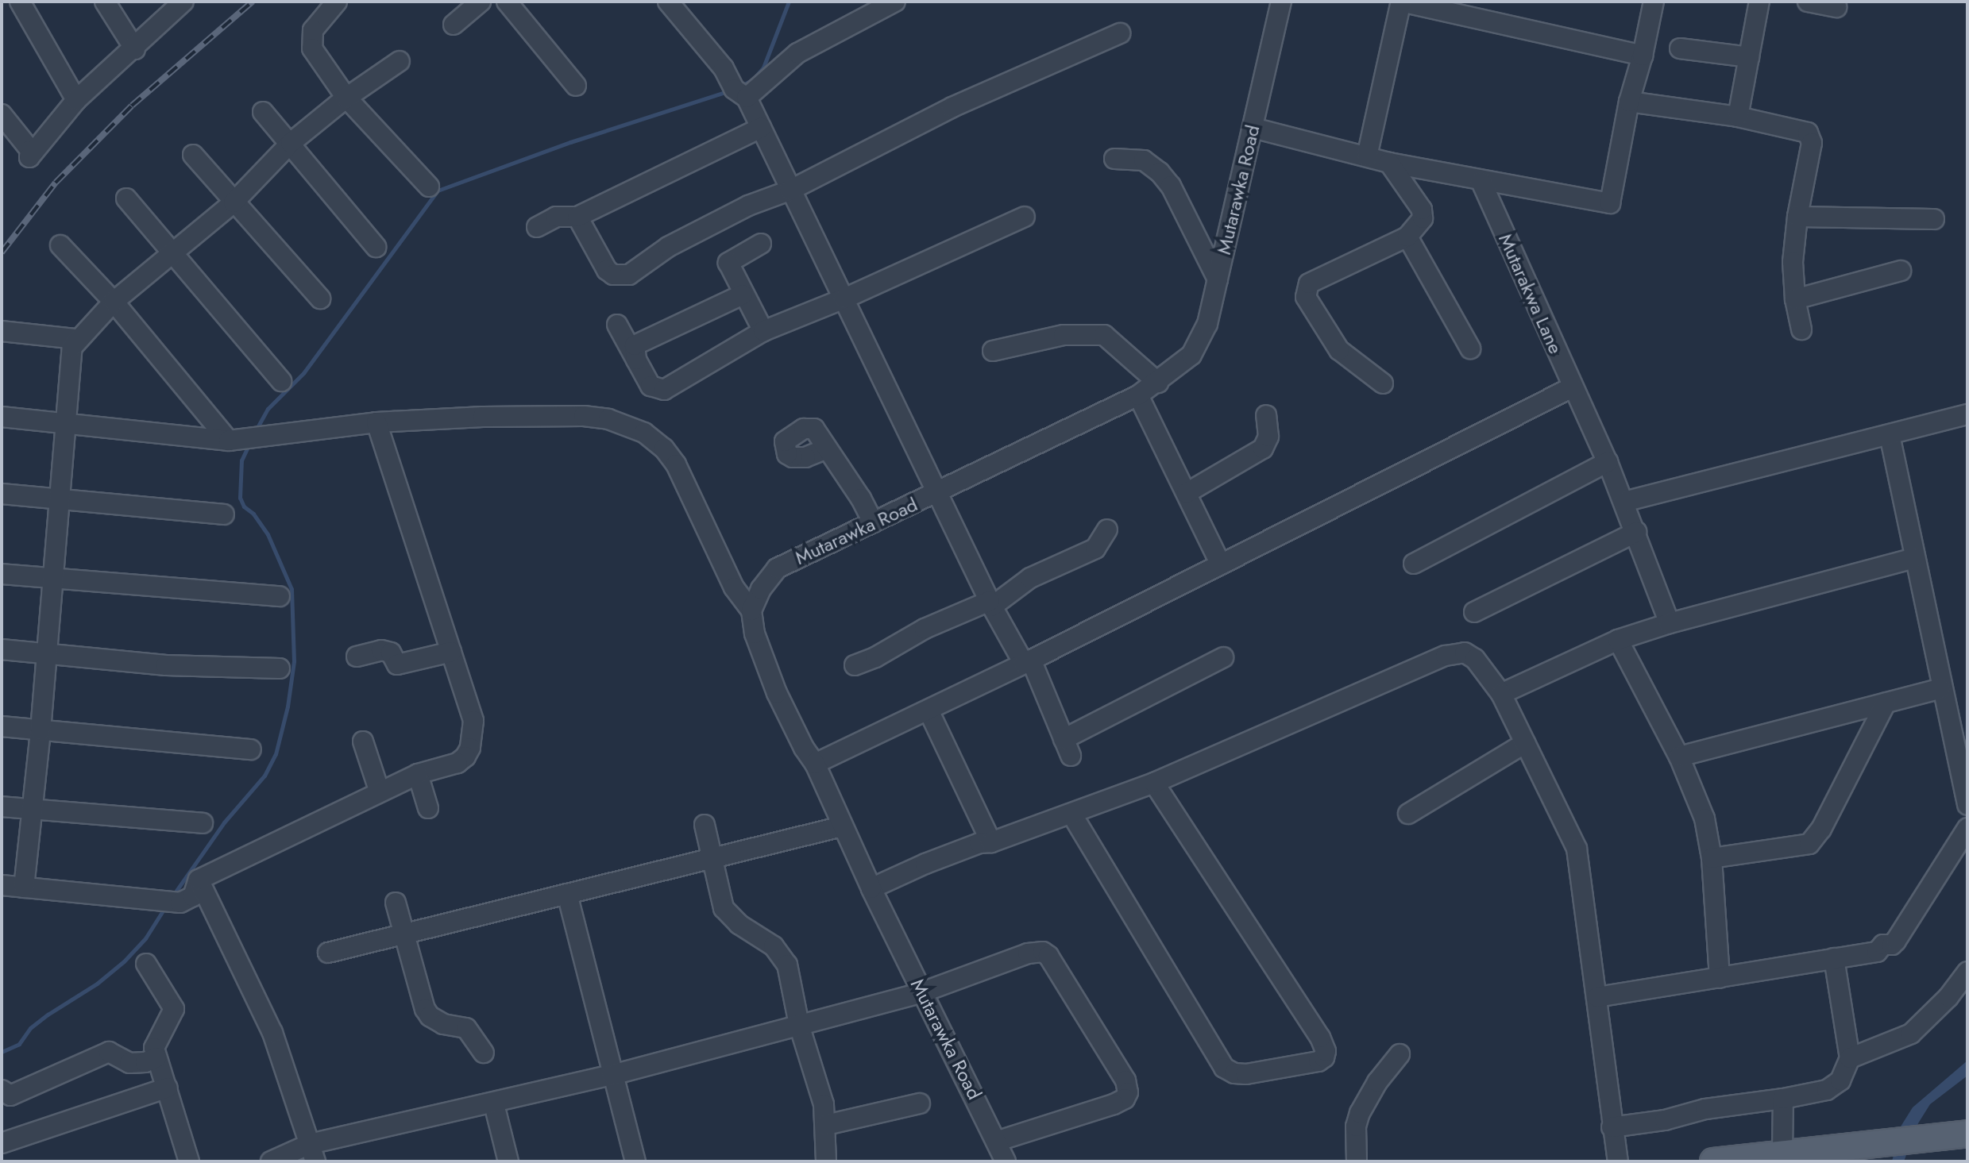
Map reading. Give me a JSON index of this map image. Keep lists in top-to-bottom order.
{
  "streets": {
    "street": ["Mutarawka Road", "Mutarakwa Lane"]
  }
}
